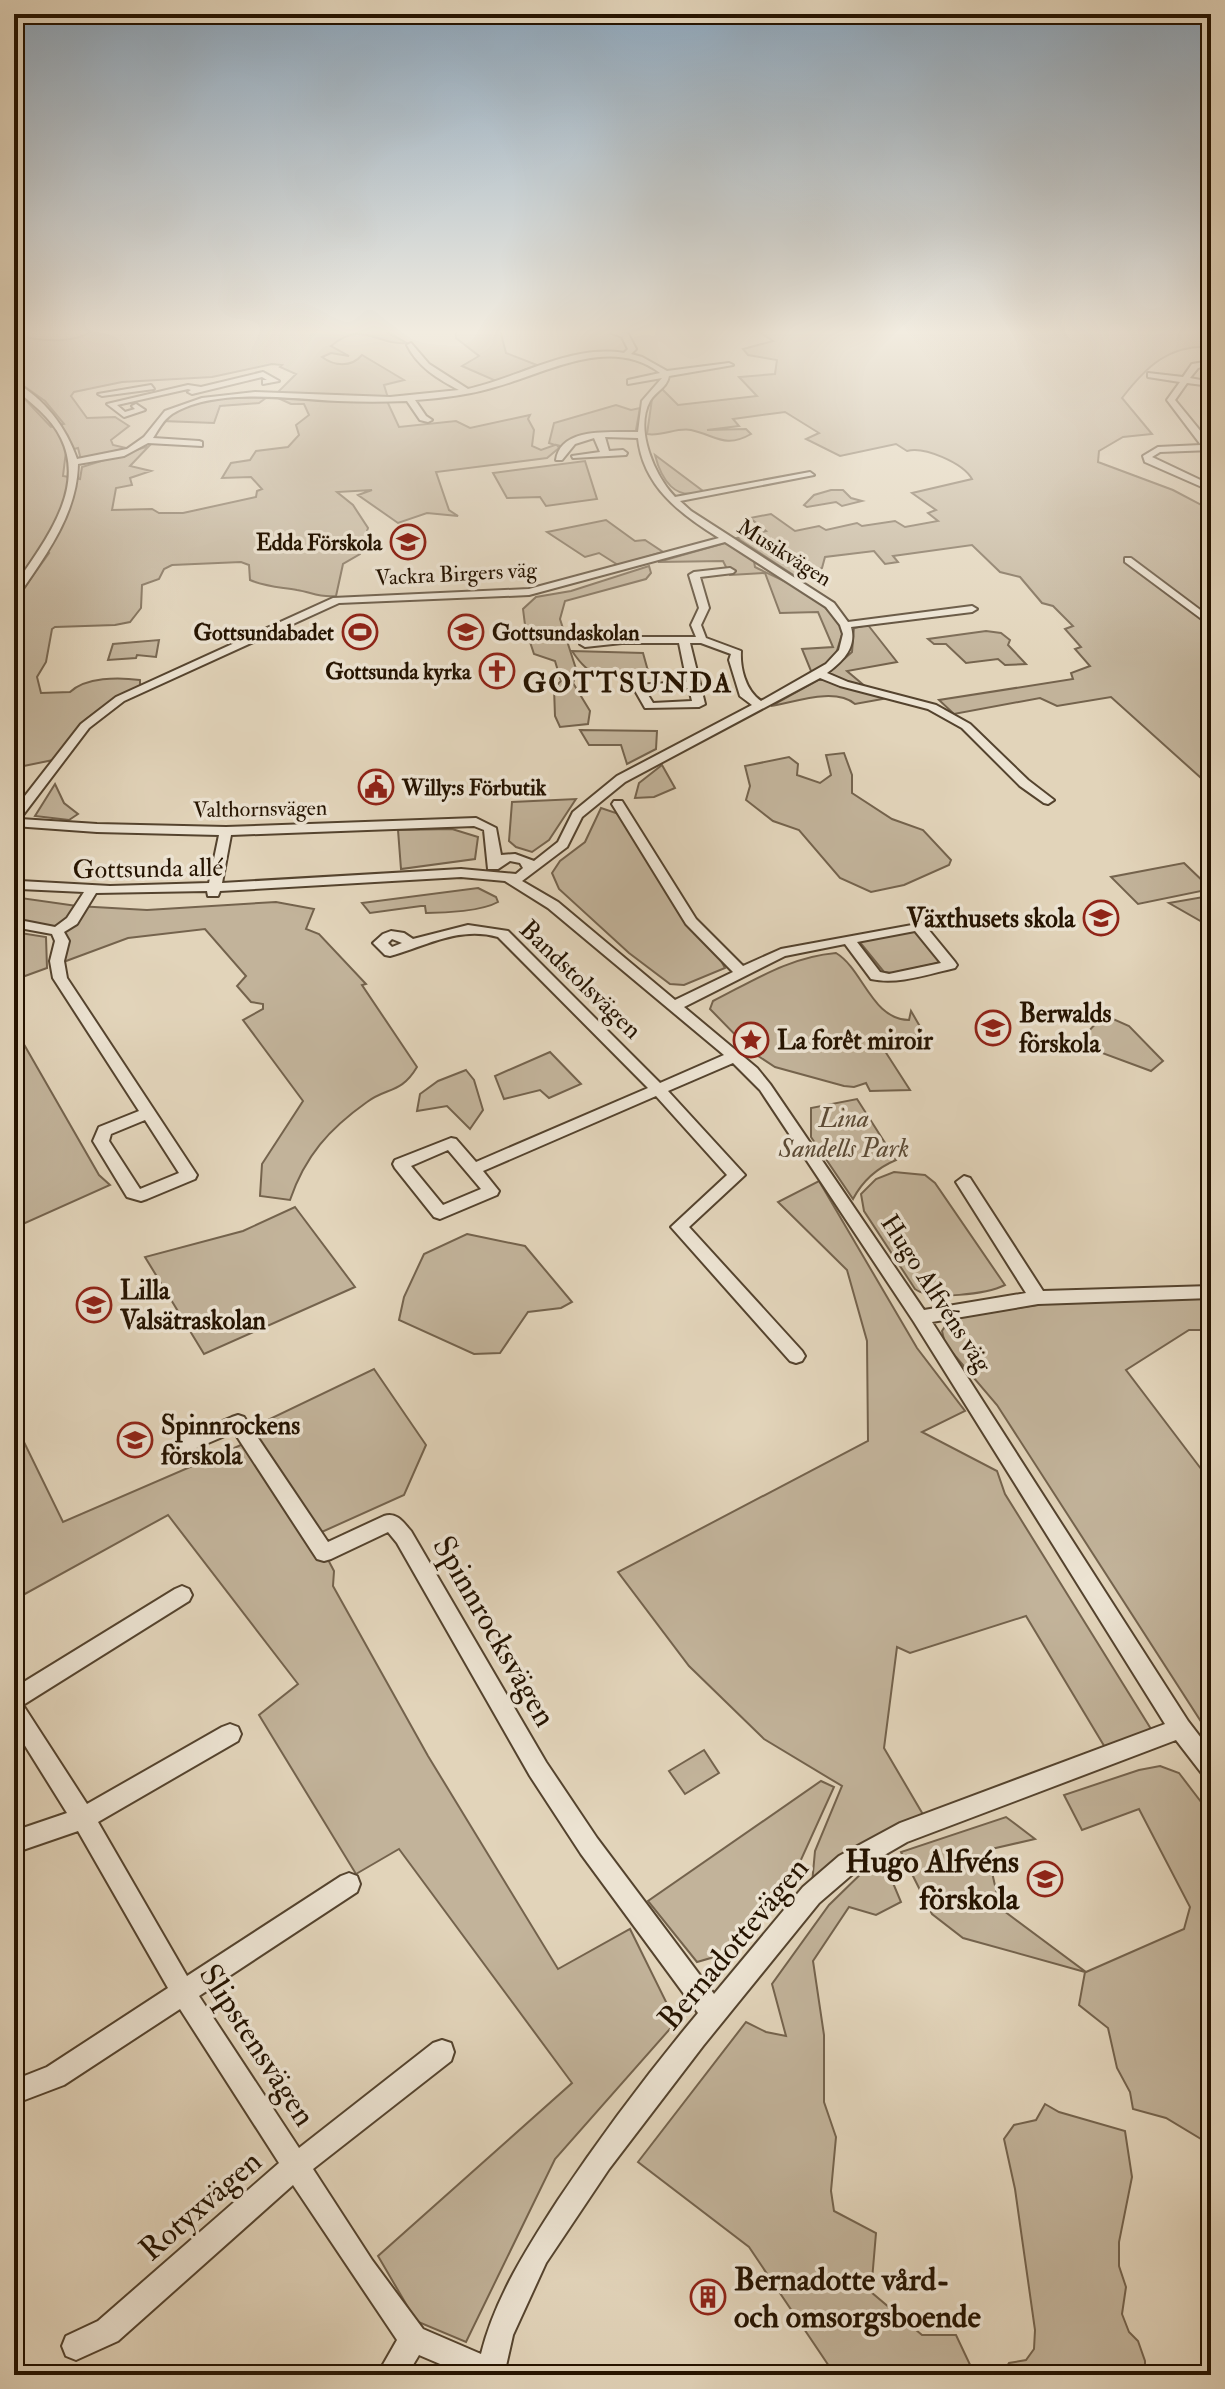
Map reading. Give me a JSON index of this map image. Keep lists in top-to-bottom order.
{
  "streets": {
    "street": [
      "Musikvägen",
      "Vackra Birgers väg",
      "Valthornsvägen",
      "Gottsunda allé",
      "Bandstolsvägen",
      "Hugo Alfvéns väg",
      "Spinnrocksvägen",
      "Bernadottevägen",
      "Slipstensvägen",
      "Rotyxvägen"
    ]
  },
  "crossings": [
    ["Musikvägen", "Vackra Birgers väg"],
    ["Vackra Birgers väg", "Valthornsvägen"],
    ["Valthornsvägen", "Hugo Alfvéns väg"],
    ["Gottsunda allé", "Hugo Alfvéns väg"],
    ["Hugo Alfvéns väg", "Bernadottevägen"],
    ["Spinnrocksvägen", "Bernadottevägen"],
    ["Slipstensvägen", "Rotyxvägen"]
  ],
  "districts": ["GOTTSUNDA"],
  "parks": ["Lina Sandells Park"],
  "places": {
    "school or university": [
      "Edda Förskola",
      "Gottsundaskolan",
      "Växthusets skola",
      "Berwalds förskola",
      "Lilla Valsätraskolan",
      "Spinnrockens förskola",
      "Hugo Alfvéns förskola"
    ],
    "sports": ["Gottsundabadet"],
    "church": ["Gottsunda kyrka"],
    "public building": ["Willy:s Förbutik"],
    "place": ["La forêt miroir"],
    "building": ["Bernadotte vård- och omsorgsboende"]
  }
}
